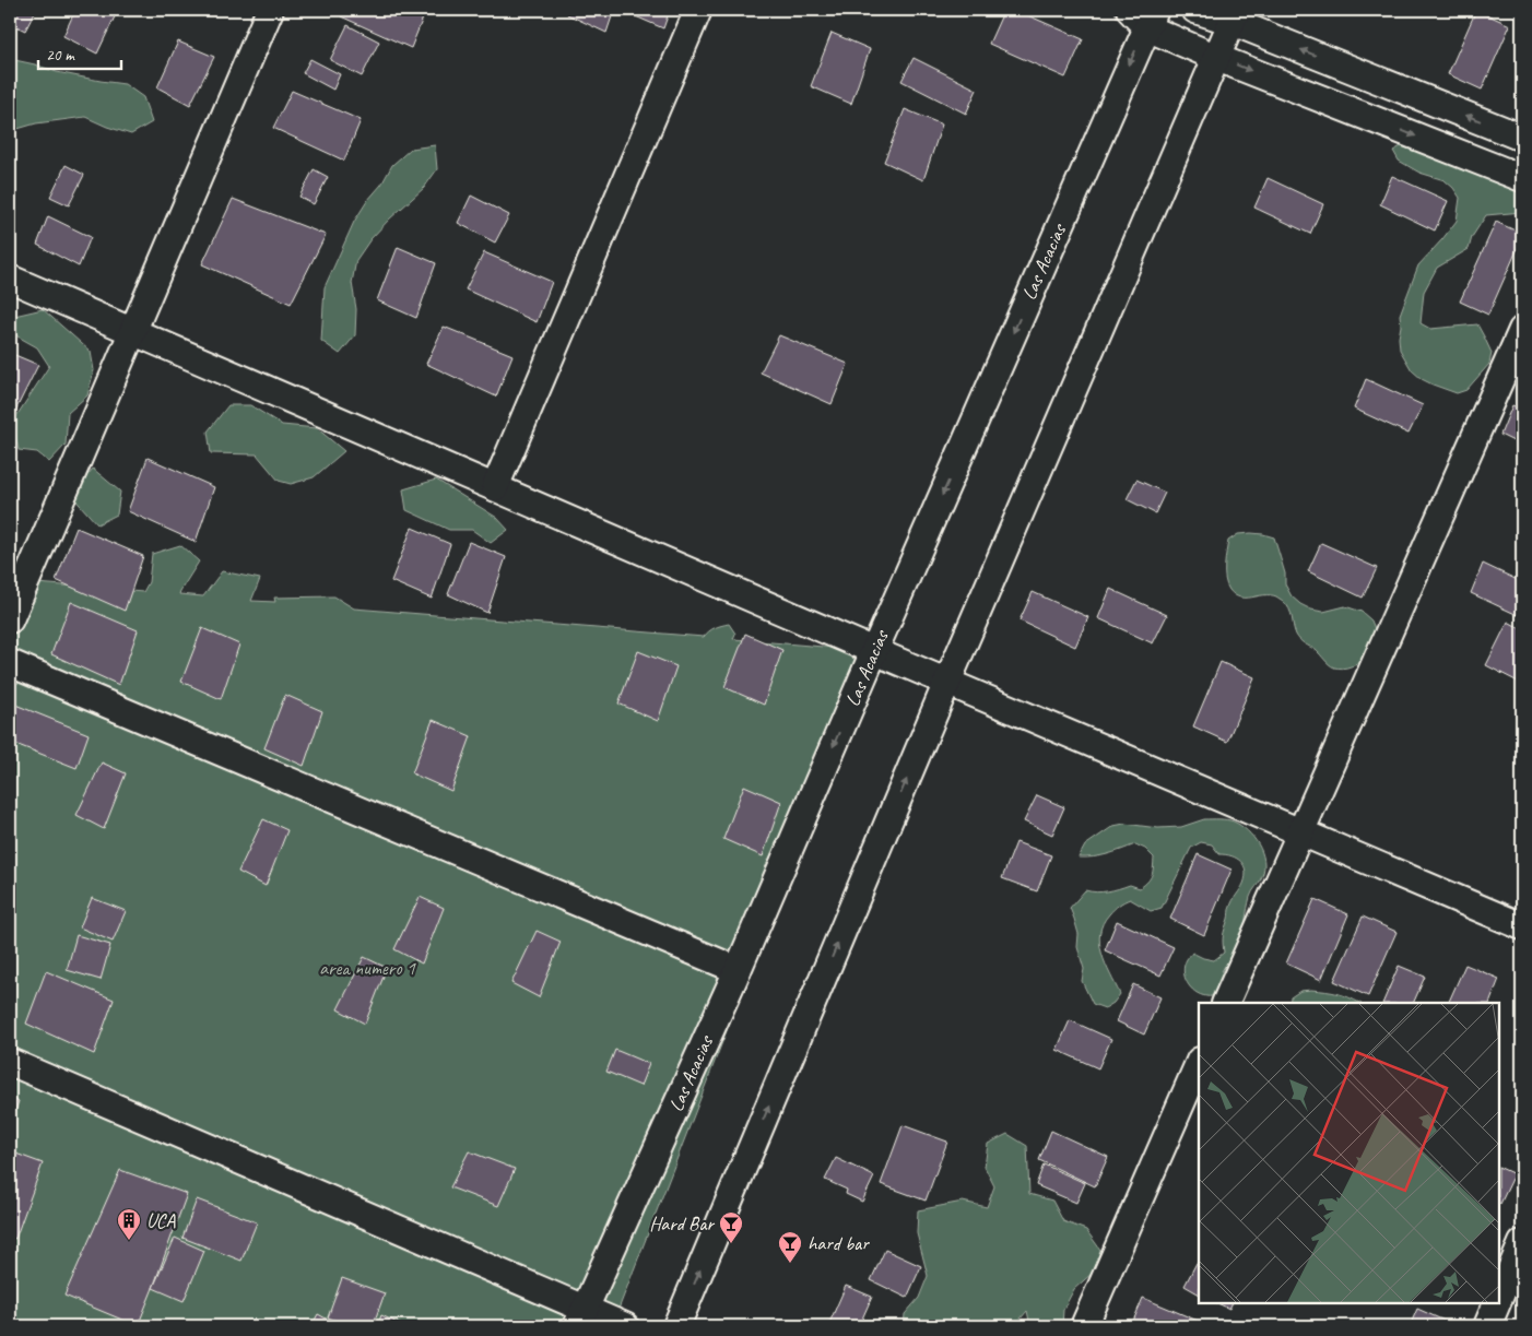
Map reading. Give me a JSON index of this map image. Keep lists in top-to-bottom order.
{
  "streets": {
    "street": ["Las Acacias"]
  },
  "parks": ["area numero 1"],
  "places": {
    "building": ["UCA"],
    "bar": ["Hard Bar", "hard bar"]
  },
  "scale_bar": "20 m"
}
